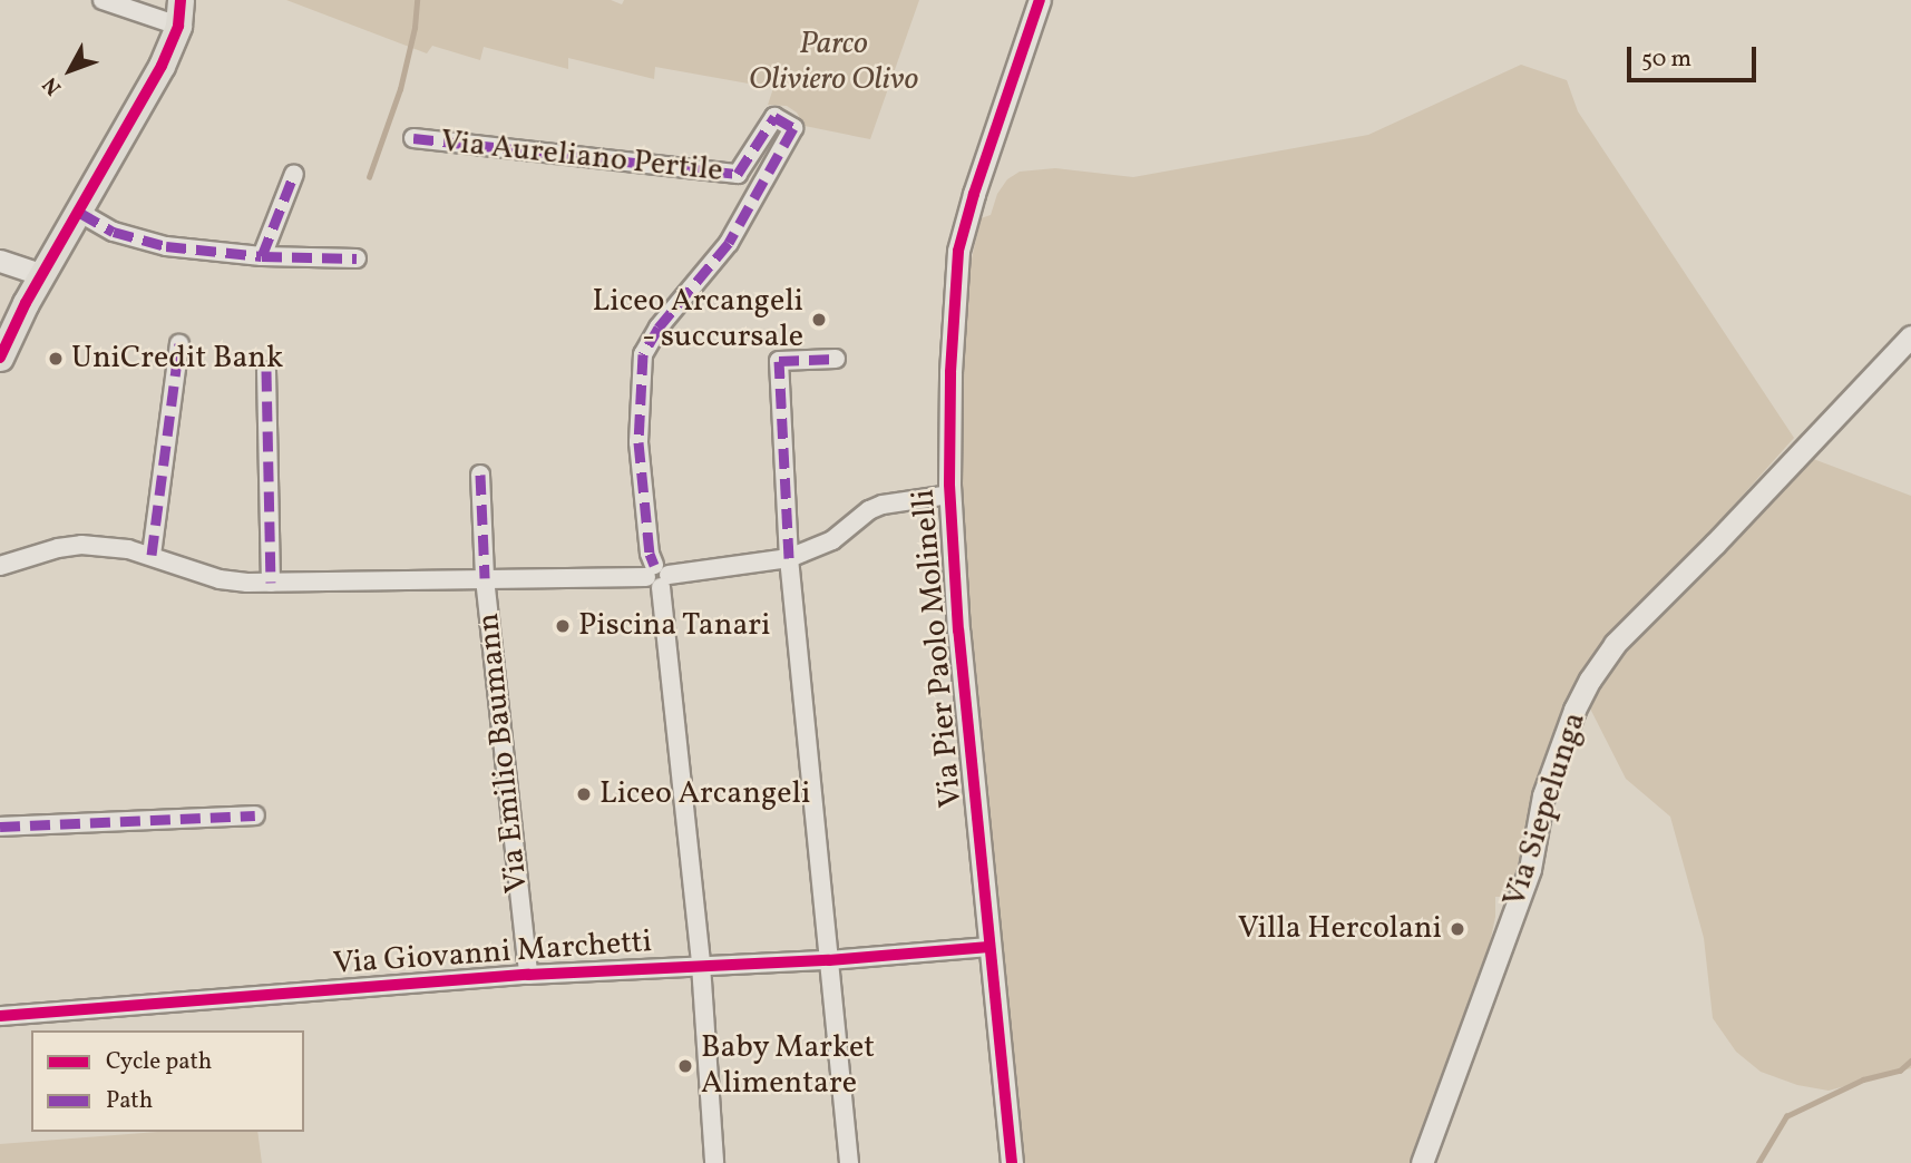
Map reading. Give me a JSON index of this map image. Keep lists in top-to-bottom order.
{
  "streets": {
    "street": [
      "Via Aureliano Pertile",
      "Via Pier Paolo Molinelli",
      "Via Emilio Baumann",
      "Via Siepelunga",
      "Via Giovanni Marchetti"
    ]
  },
  "crossings": [
    ["Via Pier Paolo Molinelli", "Via Giovanni Marchetti"],
    ["Via Emilio Baumann", "Via Giovanni Marchetti"]
  ],
  "parks": ["Parco Oliviero Olivo"],
  "places": [
    "Liceo Arcangeli - succursale",
    "UniCredit Bank",
    "Piscina Tanari",
    "Liceo Arcangeli",
    "Villa Hercolani",
    "Baby Market Alimentare"
  ],
  "legend": ["Cycle path", "Path"],
  "scale_bar": "50 m",
  "north": "bottom left"
}
